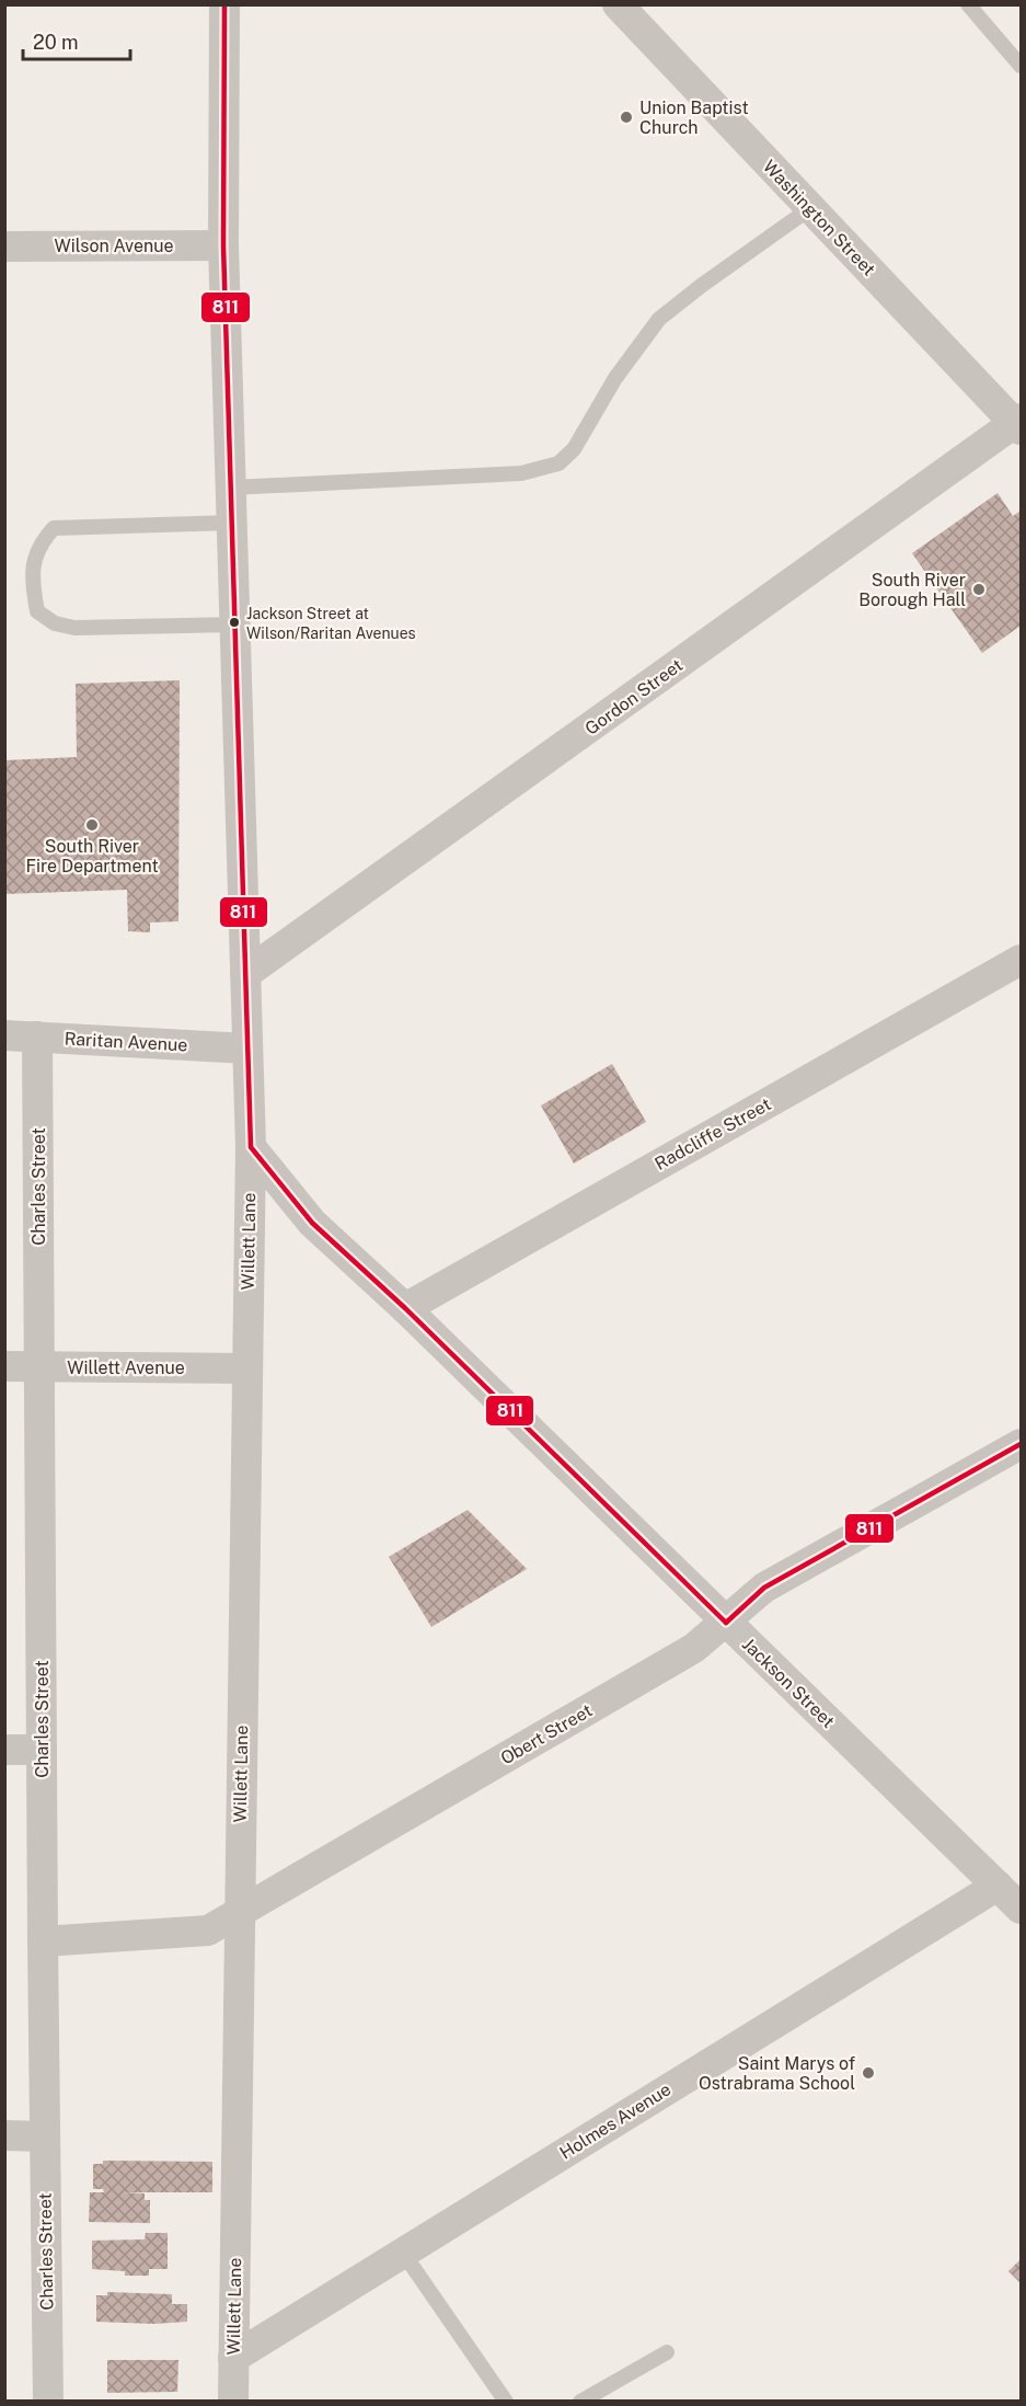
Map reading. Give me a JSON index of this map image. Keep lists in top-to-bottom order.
{
  "streets": {
    "street": [
      "Washington Street",
      "Wilson Avenue",
      "Gordon Street",
      "Raritan Avenue",
      "Radcliffe Street",
      "Charles Street",
      "Willett Lane",
      "Willett Avenue",
      "Jackson Street",
      "Obert Street",
      "Holmes Avenue"
    ]
  },
  "crossings": [
    ["Washington Street", "Gordon Street"],
    ["Raritan Avenue", "Charles Street"],
    ["Radcliffe Street", "Jackson Street"],
    ["Charles Street", "Willett Avenue"],
    ["Charles Street", "Obert Street"],
    ["Willett Lane", "Willett Avenue"],
    ["Willett Lane", "Jackson Street"],
    ["Willett Lane", "Obert Street"],
    ["Willett Lane", "Holmes Avenue"],
    ["Jackson Street", "Obert Street"],
    ["Jackson Street", "Holmes Avenue"]
  ],
  "places": [
    "Union Baptist Church",
    "South River Borough Hall",
    "Jackson Street at Wilson/Raritan Avenues",
    "South River Fire Department",
    "Saint Marys of Ostrabrama School"
  ],
  "lines": ["transit line 811"],
  "scale_bar": "20 m"
}
